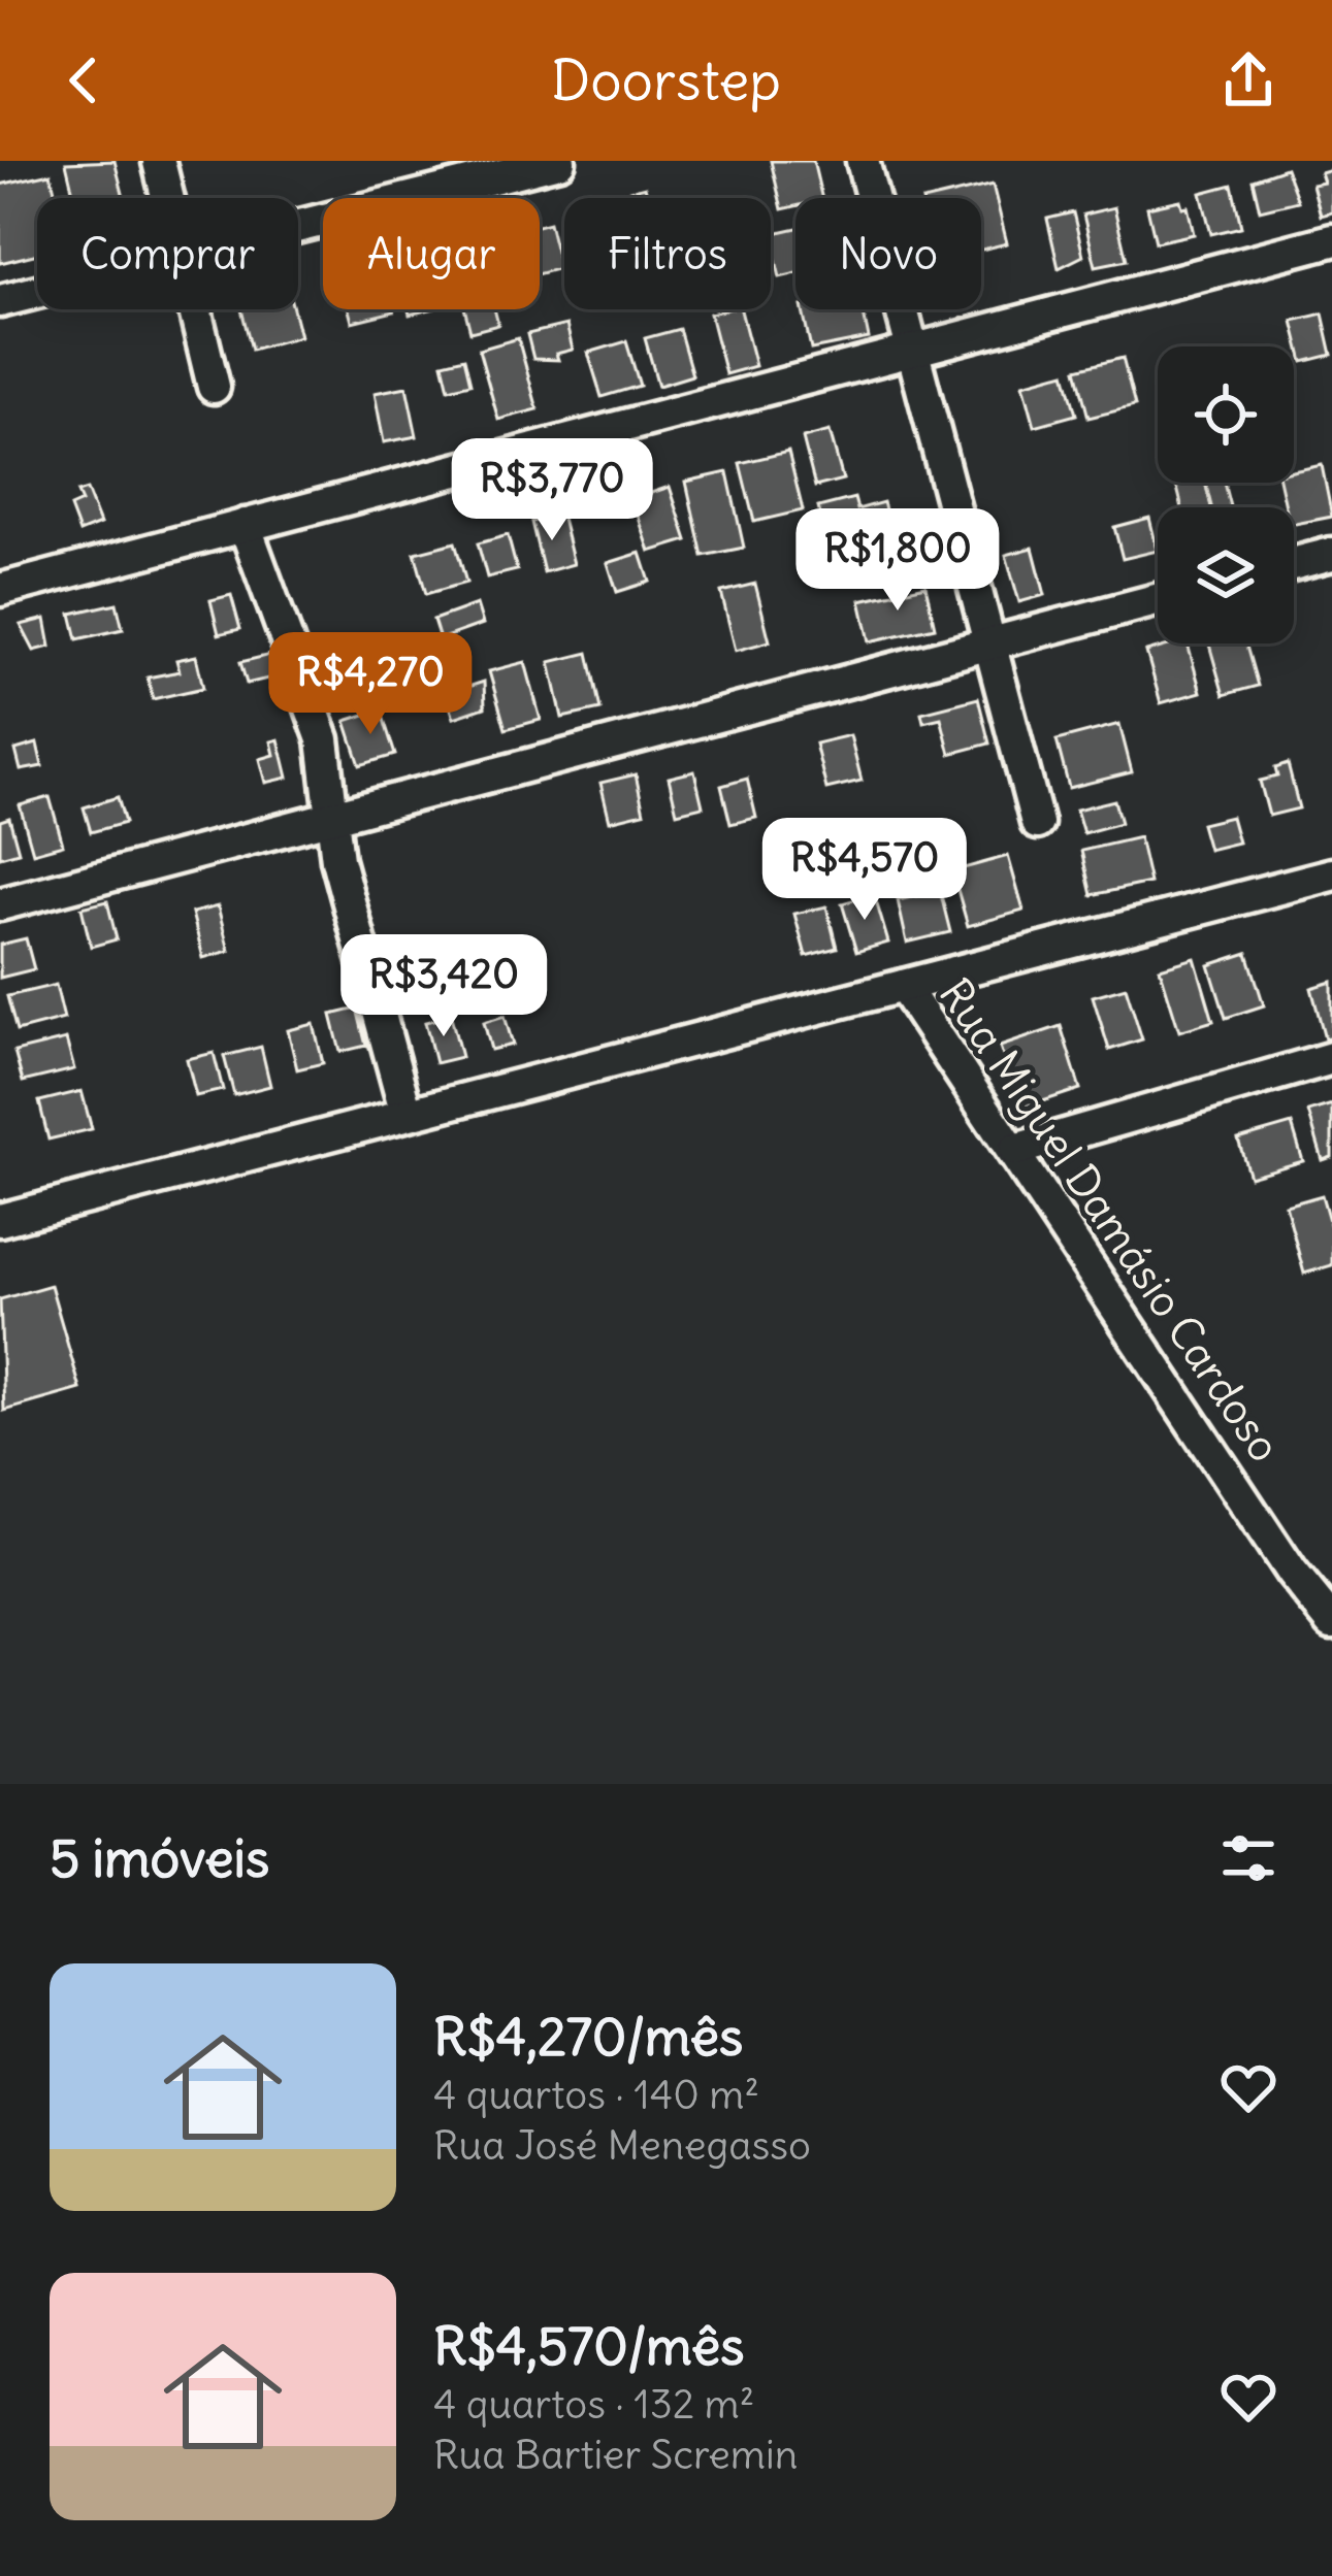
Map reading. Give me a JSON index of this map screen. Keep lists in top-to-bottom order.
{
  "streets": {
    "street": ["Rua Miguel Damásio Cardoso"]
  },
  "page": {
    "header": "Doorstep",
    "chip": [
      "Comprar",
      "Alugar",
      "Filtros",
      "Novo"
    ],
    "price": [
      "R$3,770",
      "R$1,800",
      "R$4,270",
      "R$4,570",
      "R$3,420"
    ],
    "heading": "5 imóveis",
    "list": [
      {
        "name": "R$4,270/mês",
        "note": "4 quartos · 140 m² · Rua José Menegasso"
      },
      {
        "name": "R$4,570/mês",
        "note": "4 quartos · 132 m² · Rua Bartier Scremin"
      }
    ]
  }
}
